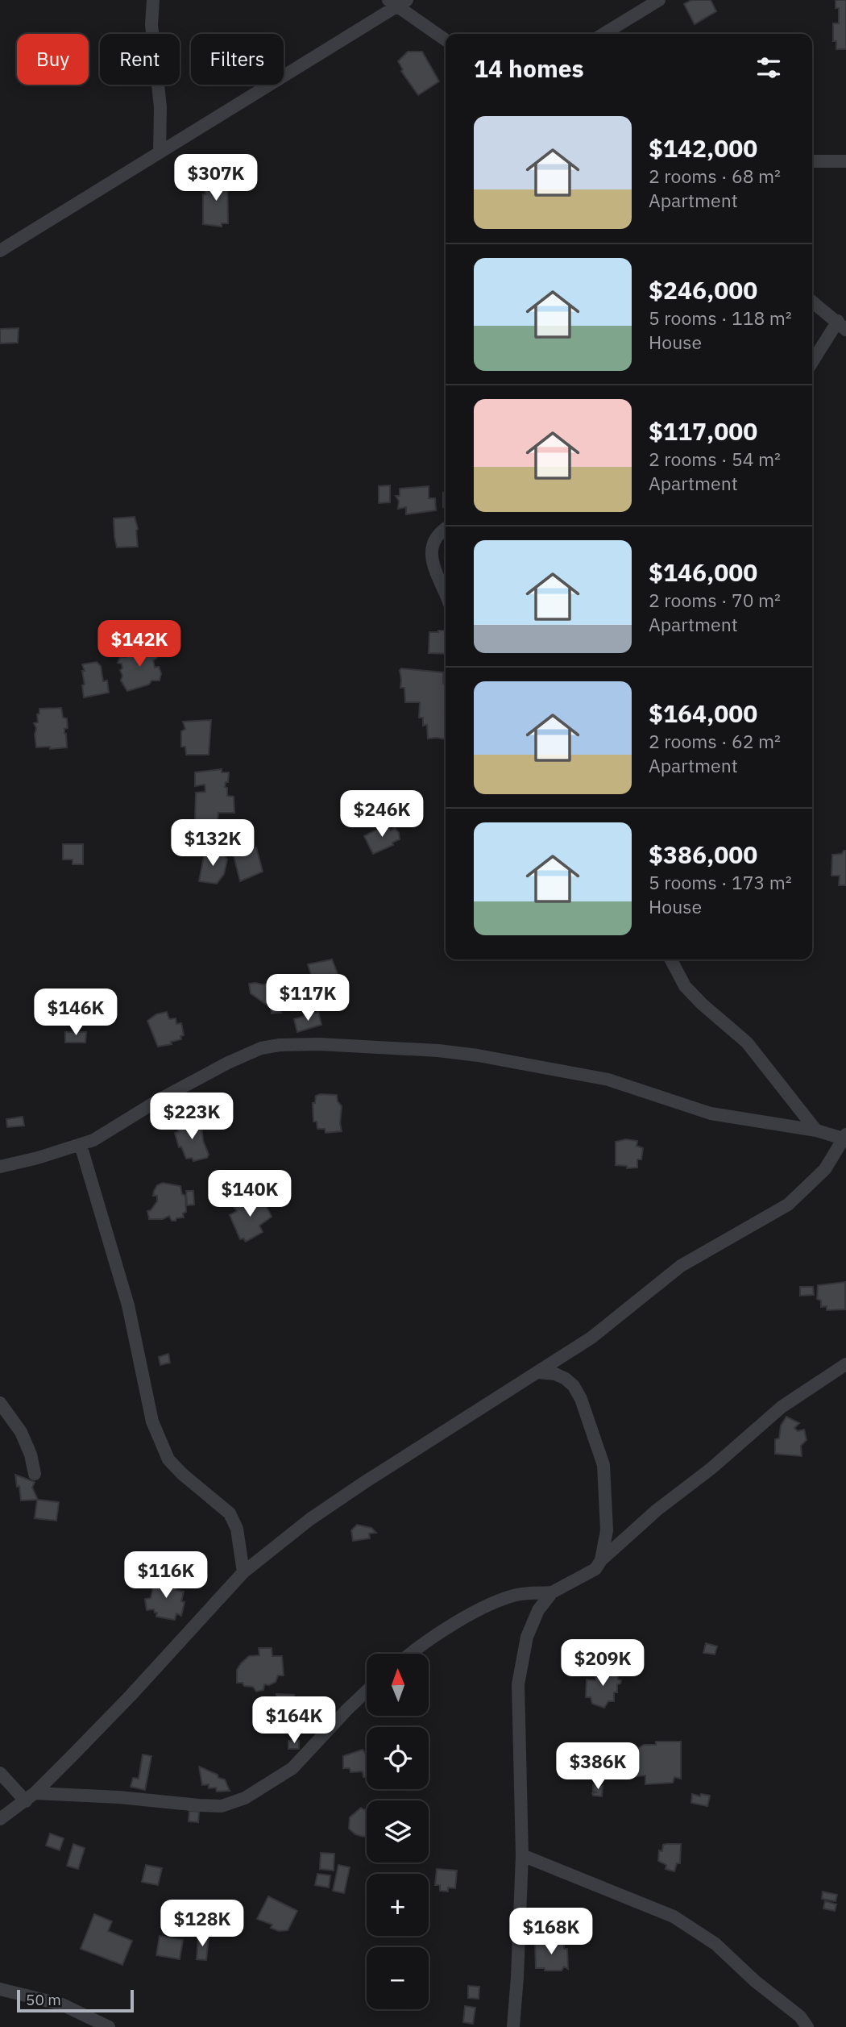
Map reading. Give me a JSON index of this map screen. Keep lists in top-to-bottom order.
{
  "scale_bar": "50 m",
  "north": "top",
  "page": {
    "chip": ["Buy", "Rent", "Filters"],
    "heading": "14 homes",
    "list": [
      {
        "name": "$142,000",
        "note": "2 rooms · 68 m² · Apartment"
      },
      {
        "name": "$246,000",
        "note": "5 rooms · 118 m² · House"
      },
      {
        "name": "$117,000",
        "note": "2 rooms · 54 m² · Apartment"
      },
      {
        "name": "$146,000",
        "note": "2 rooms · 70 m² · Apartment"
      },
      {
        "name": "$164,000",
        "note": "2 rooms · 62 m² · Apartment"
      },
      {
        "name": "$386,000",
        "note": "5 rooms · 173 m² · House"
      }
    ],
    "price": [
      "$307K",
      "$142K",
      "$246K",
      "$132K",
      "$117K",
      "$146K",
      "$223K",
      "$140K",
      "$116K",
      "$209K",
      "$164K",
      "$386K",
      "$128K",
      "$168K"
    ],
    "map_buttons": ["+", "−"],
    "scale": "50 m"
  }
}
